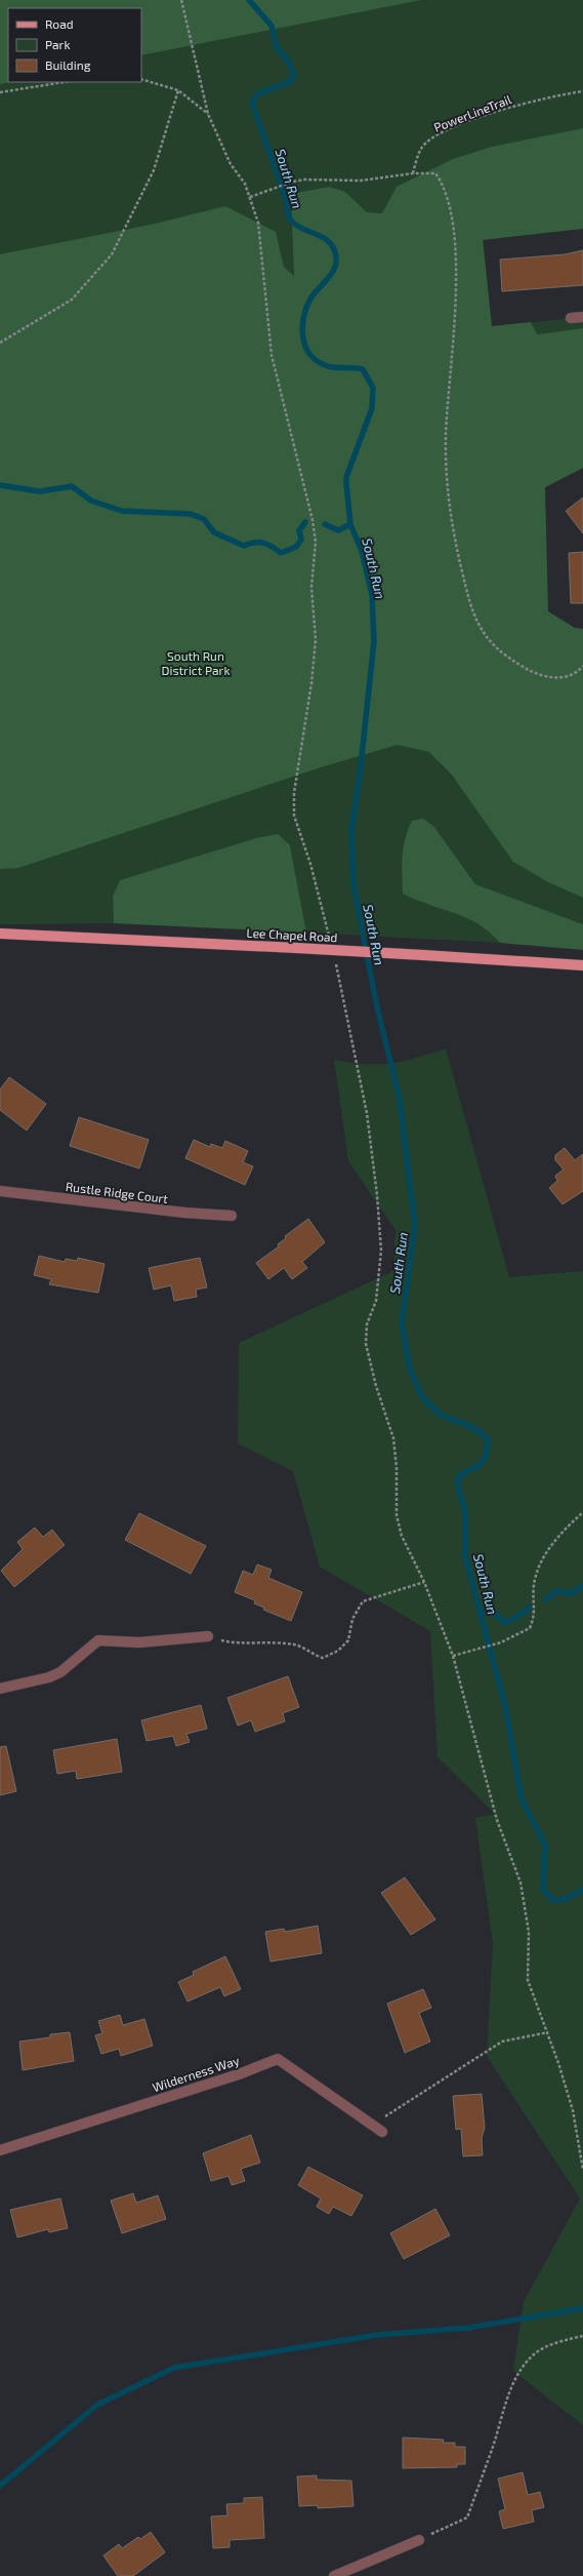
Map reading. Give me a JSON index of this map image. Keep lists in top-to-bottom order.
{
  "streets": {
    "main road": ["Lee Chapel Road"],
    "street": ["Rustle Ridge Court", "Wilderness Way"],
    "path": ["PowerLineTrail"]
  },
  "water": ["South Run"],
  "parks": ["South Run District Park"],
  "legend": ["Road", "Park", "Building"]
}
